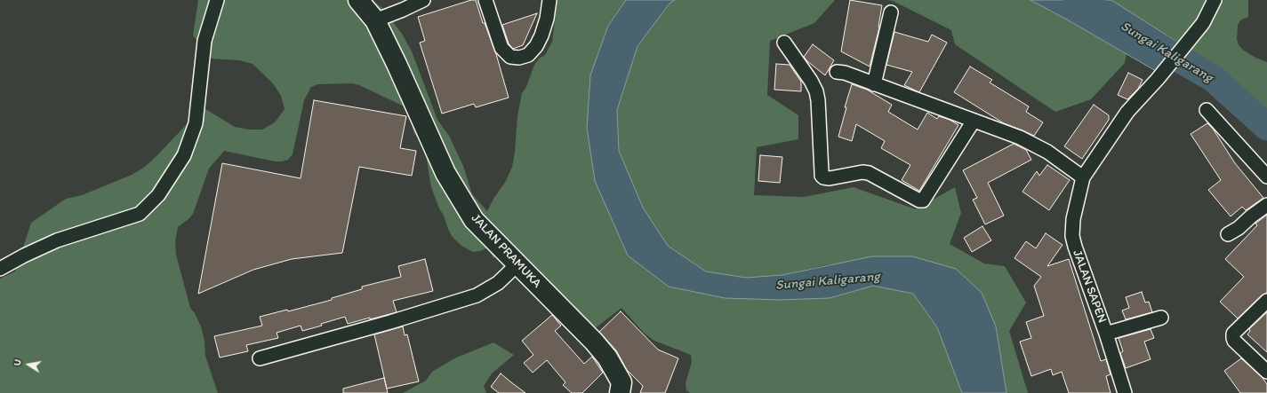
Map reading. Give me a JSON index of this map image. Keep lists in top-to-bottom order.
{
  "streets": {
    "main road": ["JALAN PRAMUKA"],
    "street": ["JALAN SAPEN"]
  },
  "water": ["Sungai Kaligarang"],
  "north": "left"
}
